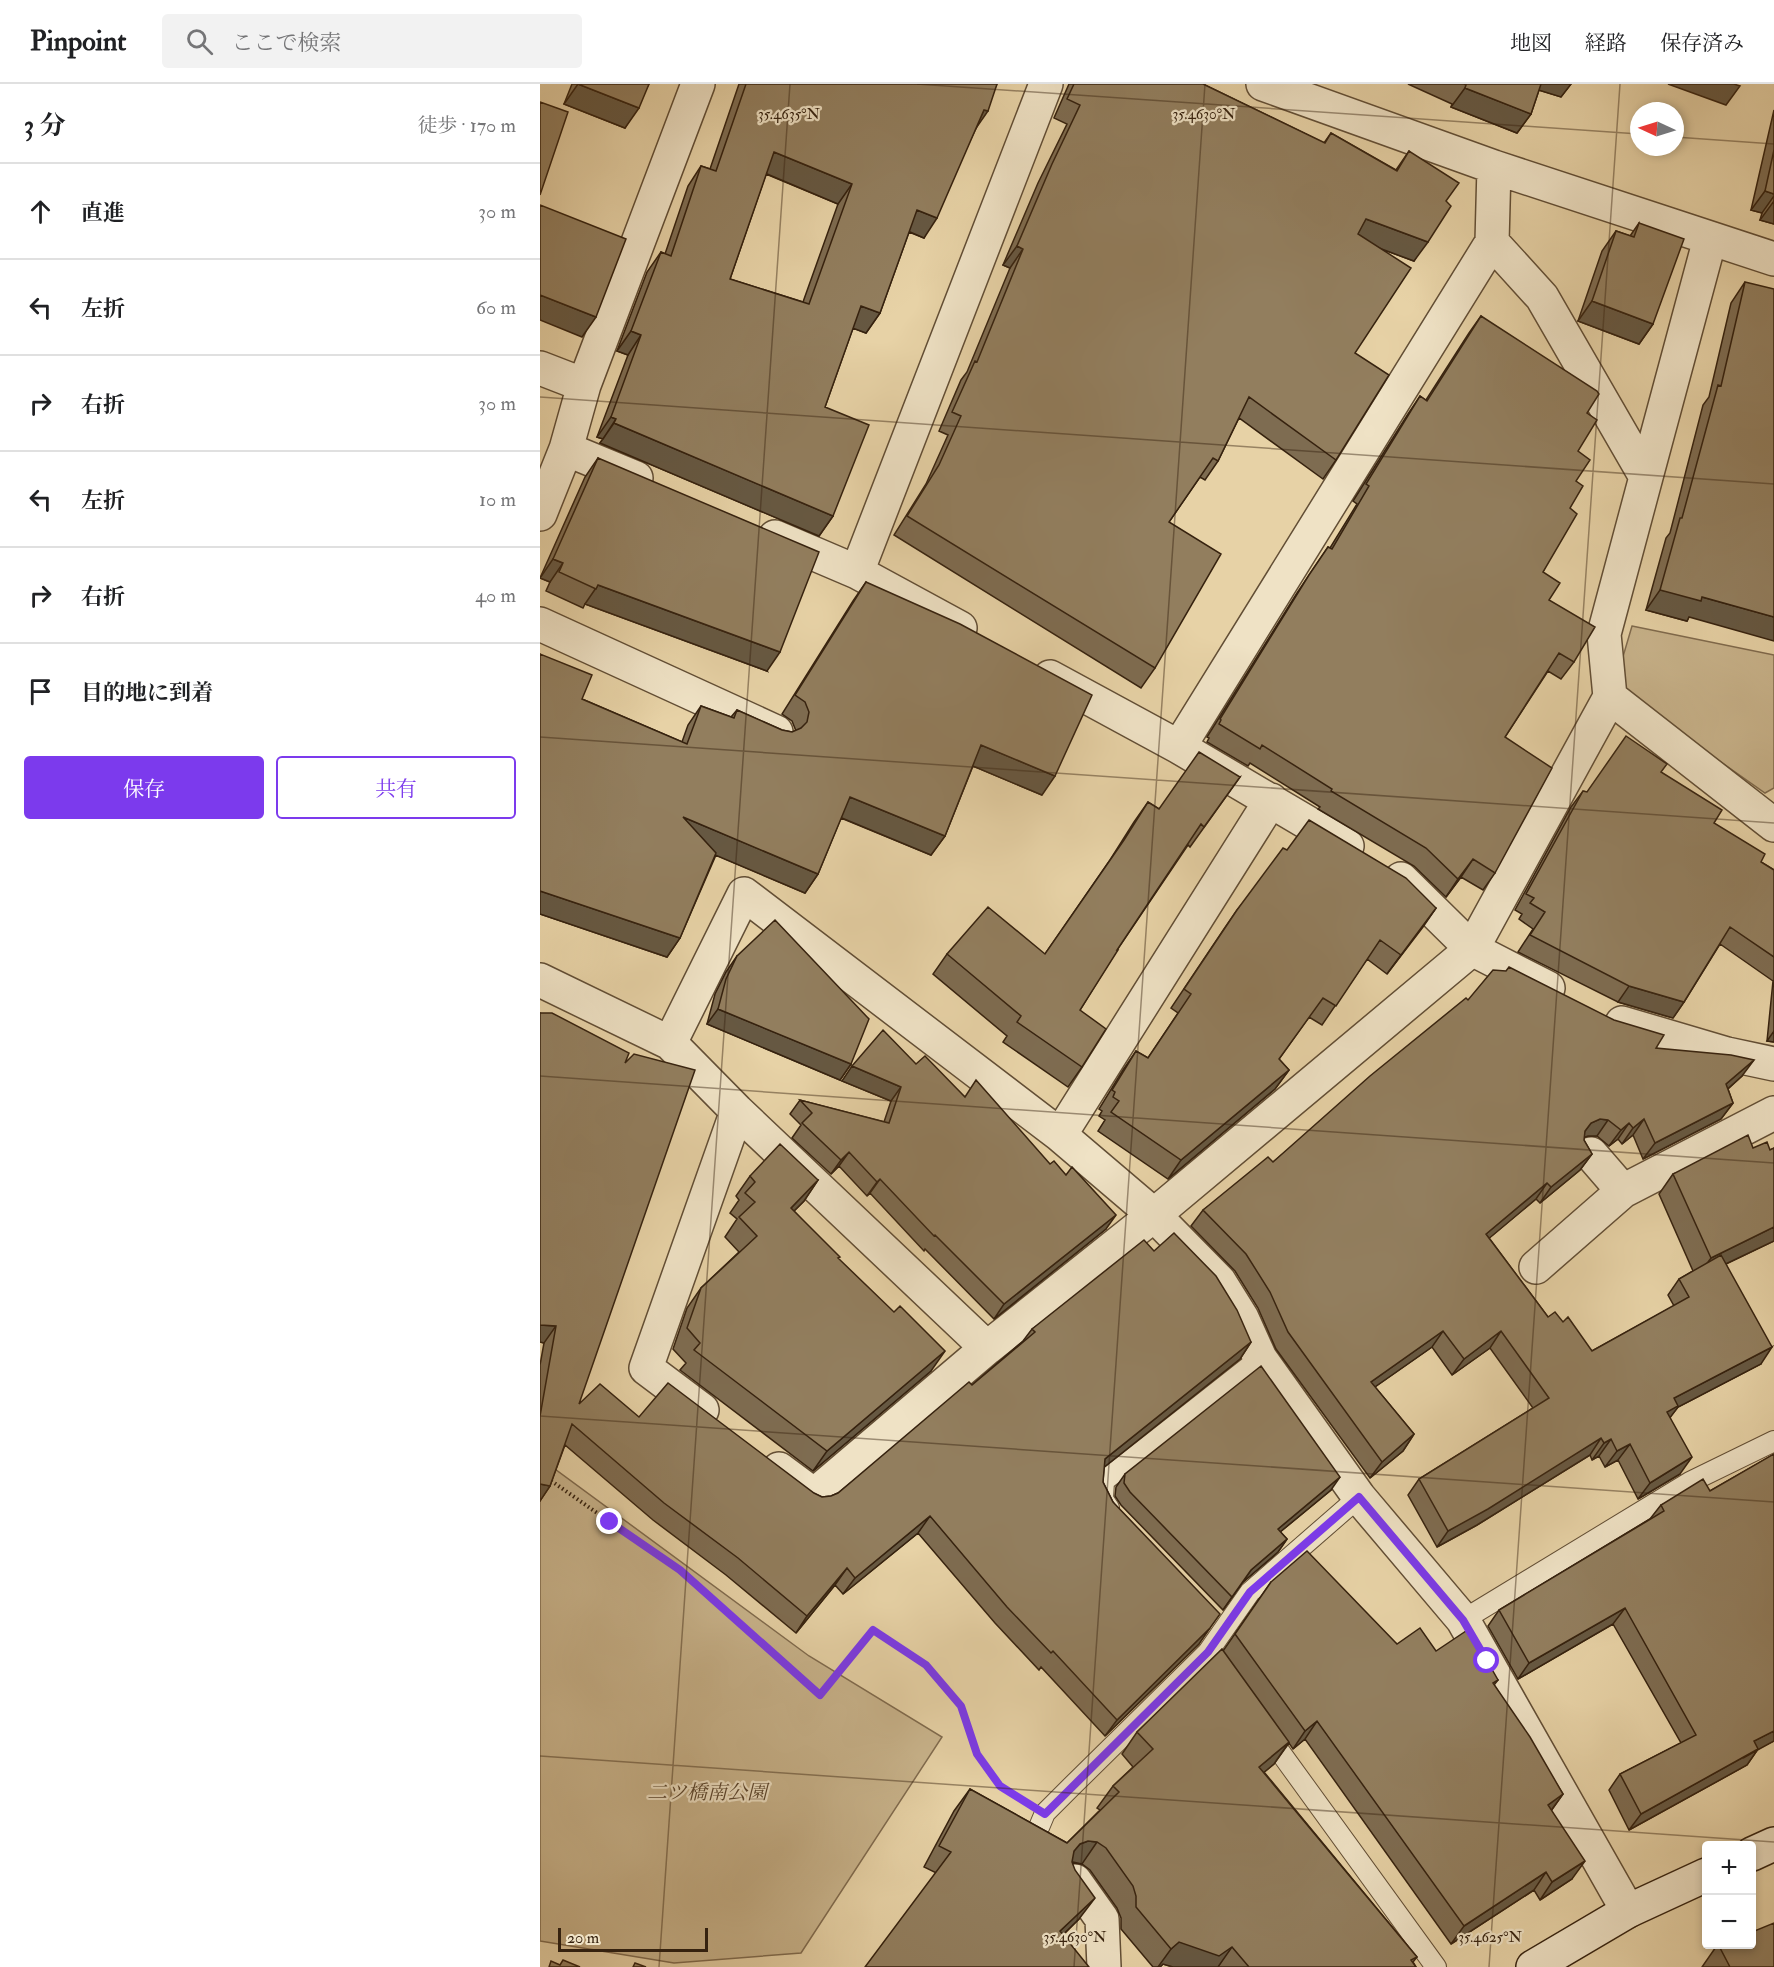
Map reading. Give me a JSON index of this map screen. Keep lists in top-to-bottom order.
{
  "parks": ["二ツ橋南公園"],
  "scale_bar": "20 m",
  "north": "left",
  "page": {
    "header": "Pinpoint",
    "search": "ここで検索",
    "nav": ["地図", "経路", "保存済み"],
    "heading": ["3 分", "徒歩 · 170 m"],
    "list": [
      ["直進", "30 m"],
      ["左折", "60 m"],
      ["右折", "30 m"],
      ["左折", "10 m"],
      ["右折", "40 m"],
      "目的地に到着"
    ],
    "buttons": ["保存", "共有"],
    "map_buttons": ["+", "−"],
    "scale": "20 m"
  },
  "coordinates": ["35.4635°N", "35.4630°N", "35.4625°N"]
}
